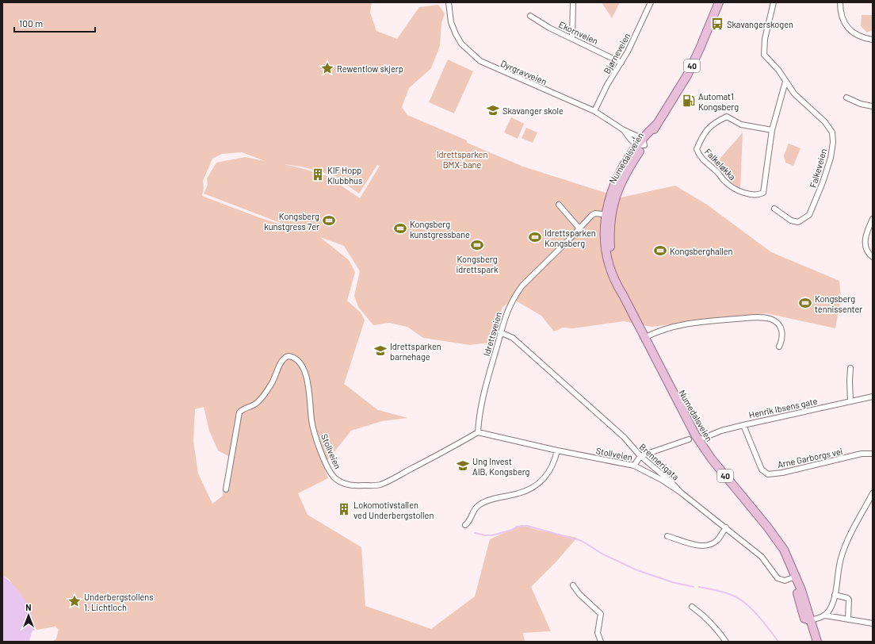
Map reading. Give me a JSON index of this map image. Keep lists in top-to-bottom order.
{
  "streets": {
    "main road": ["40", "Numedalsveien"],
    "street": [
      "Ekornveien",
      "Bjørneveien",
      "Dyrgravveien",
      "Falkeløkka",
      "Falkeveien",
      "Idrettsveien",
      "Henrik Ibsens gate",
      "Stollveien",
      "Arne Garborgs vei",
      "Brennerigata"
    ]
  },
  "crossings": [
    ["Ekornveien", "Bjørneveien"],
    ["Bjørneveien", "Dyrgravveien"],
    ["Dyrgravveien", "Numedalsveien"],
    ["Numedalsveien", "Idrettsveien"],
    ["Numedalsveien", "Henrik Ibsens gate"],
    ["Numedalsveien", "Brennerigata"],
    ["Falkeløkka", "Falkeveien"],
    ["Idrettsveien", "Stollveien"],
    ["Idrettsveien", "Brennerigata"],
    ["Henrik Ibsens gate", "Arne Garborgs vei"],
    ["Stollveien", "Brennerigata"]
  ],
  "parks": ["Idrettsparken BMX-bane"],
  "places": {
    "bus stop": ["Skavangerskogen"],
    "place": ["Rewentlow skjerp", "Underbergstollens 1. Lichtloch"],
    "fuel station": ["Automat1 Kongsberg"],
    "school or university": ["Skavanger skole", "Idrettsparken barnehage", "Ung Invest AIB, Kongsberg"],
    "building": ["KIF Hopp Klubbhus", "Lokomotivstallen ved Underbergstollen"],
    "sports": [
      "Kongsberg kunstgress 7er",
      "Kongsberg kunstgressbane",
      "Idrettsparken Kongsberg",
      "Kongsberg idrettspark",
      "Kongsberghallen",
      "Kongsberg tennissenter"
    ]
  },
  "scale_bar": "100 m",
  "north": "top"
}
